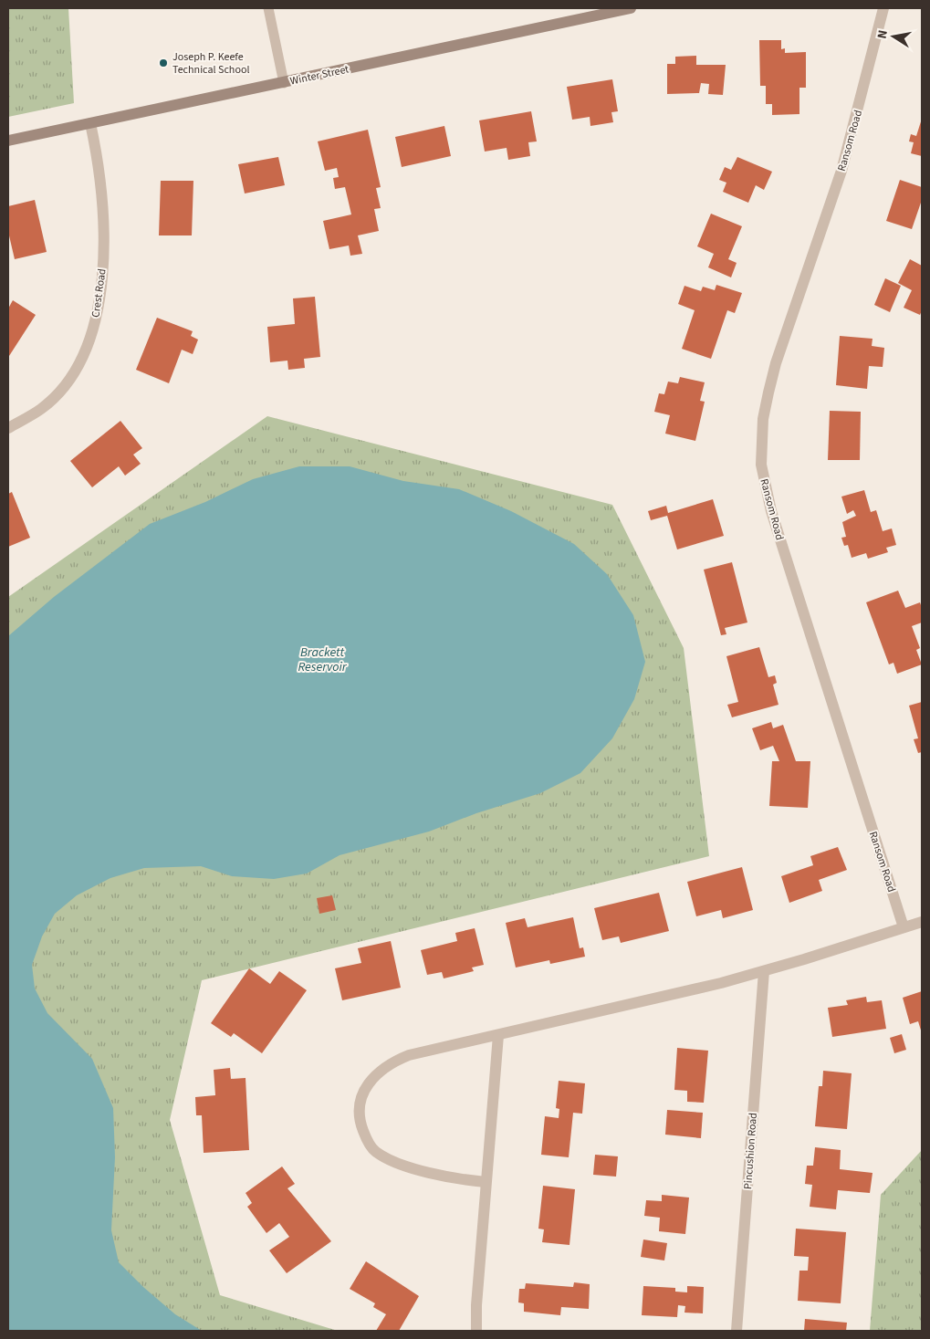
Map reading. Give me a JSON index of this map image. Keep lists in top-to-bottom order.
{
  "streets": {
    "main road": ["Winter Street"],
    "street": ["Ransom Road", "Crest Road", "Pincushion Road"]
  },
  "crossings": [
    ["Winter Street", "Crest Road"]
  ],
  "water": ["Brackett Reservoir"],
  "places": ["Joseph P. Keefe Technical School"],
  "north": "left"
}
